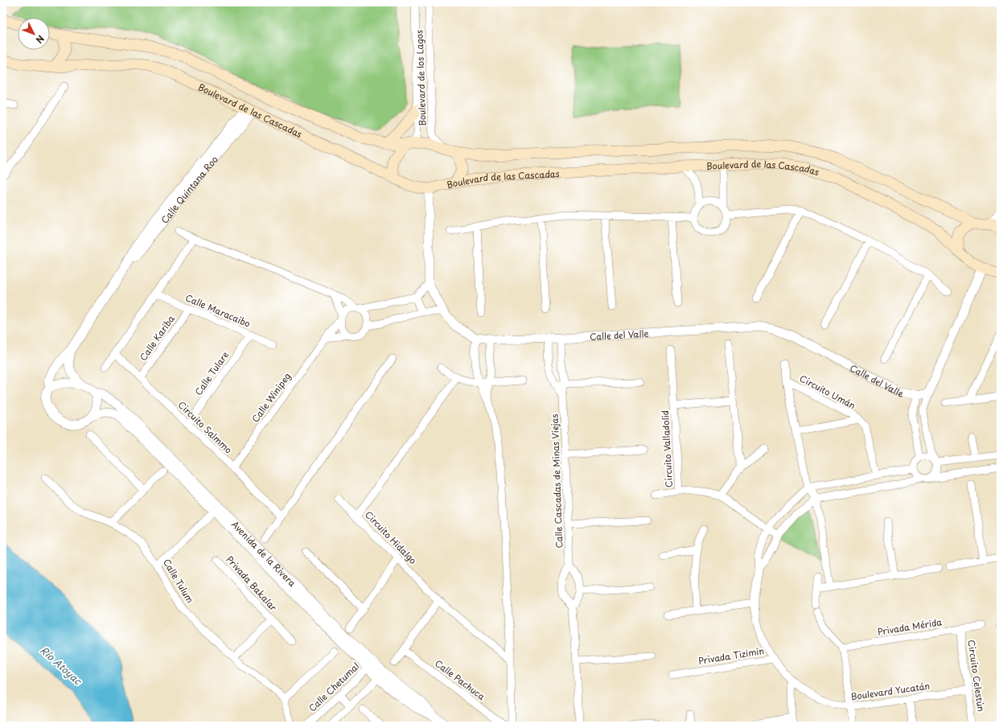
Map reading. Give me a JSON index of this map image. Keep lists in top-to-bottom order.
{
  "streets": {
    "main road": ["Boulevard de las Cascadas"],
    "street": [
      "Boulevard de los Lagos",
      "Calle Quintana Roo",
      "Calle Maracaibo",
      "Calle del Valle",
      "Calle Kariba",
      "Calle Tulare",
      "Circuito Umán",
      "Calle Winipeg",
      "Circuito Salmmo",
      "Circuito Valladolid",
      "Calle Cascadas de Minas Viejas",
      "Circuito Hidalgo",
      "Avenida de la Rivera",
      "Calle Tulum",
      "Privada Bakalar",
      "Privada Mérida",
      "Privada Tizimin",
      "Circuito Celestún",
      "Calle Pachuca",
      "Calle Chetumal",
      "Boulevard Yucatán"
    ]
  },
  "crossings": [
    ["Boulevard de los Lagos", "Boulevard de las Cascadas"],
    ["Boulevard de los Lagos", "Calle del Valle"],
    ["Boulevard de las Cascadas", "Calle Quintana Roo"],
    ["Boulevard de las Cascadas", "Calle del Valle"],
    ["Calle Quintana Roo", "Avenida de la Rivera"],
    ["Calle Maracaibo", "Calle Kariba"],
    ["Calle Maracaibo", "Calle Tulare"],
    ["Calle del Valle", "Calle Cascadas de Minas Viejas"],
    ["Calle Kariba", "Circuito Salmmo"],
    ["Calle Tulare", "Circuito Salmmo"],
    ["Calle Winipeg", "Circuito Salmmo"],
    ["Avenida de la Rivera", "Calle Chetumal"],
    ["Calle Tulum", "Privada Bakalar"],
    ["Privada Mérida", "Circuito Celestún"],
    ["Privada Tizimin", "Boulevard Yucatán"],
    ["Circuito Celestún", "Boulevard Yucatán"]
  ],
  "water": ["Río Atoyac"],
  "north": "bottom right"
}
